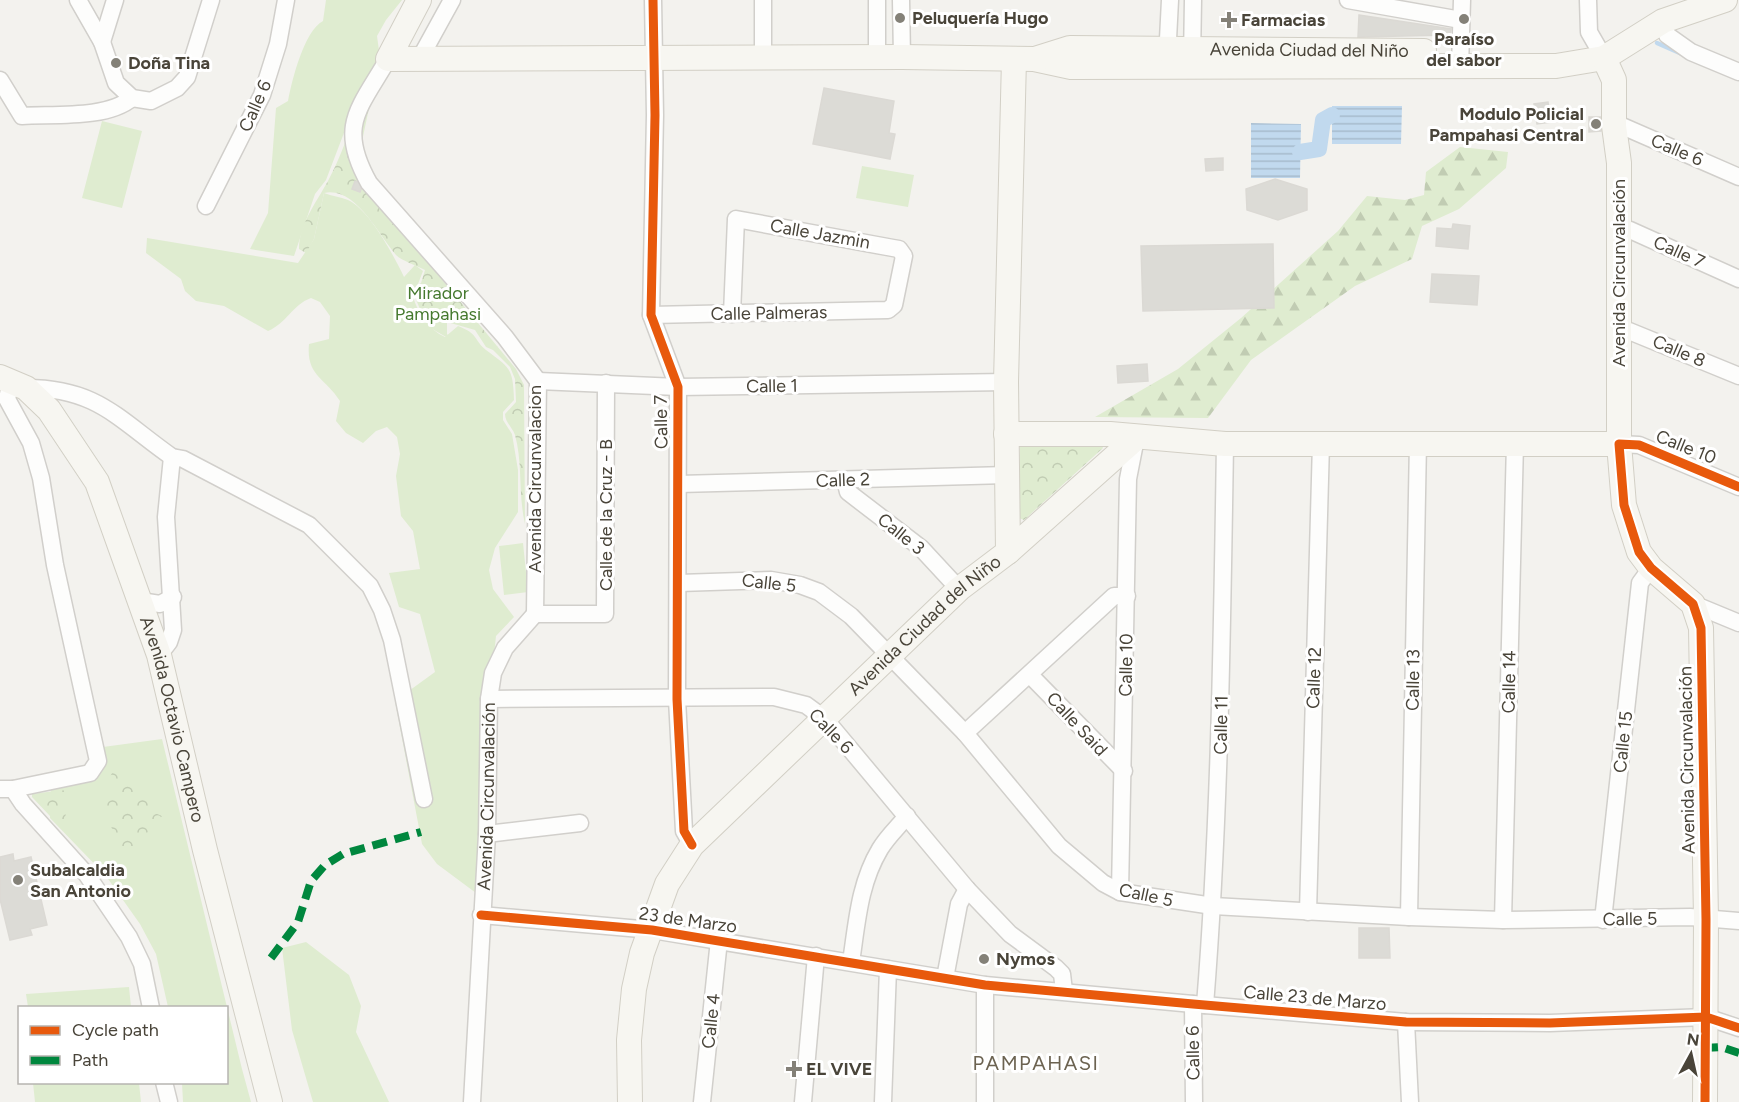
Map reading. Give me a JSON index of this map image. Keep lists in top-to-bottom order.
{
  "streets": {
    "main road": ["Avenida Ciudad del Niño", "Avenida Circunvalación", "Avenida Octavio Campero"],
    "street": [
      "Calle 6",
      "Calle Jazmin",
      "Calle 7",
      "Calle Palmeras",
      "Calle 8",
      "Calle 1",
      "Calle 10",
      "Avenida Circunvalacion",
      "Calle 2",
      "Calle de la Cruz - B",
      "Calle 3",
      "Calle 5",
      "Calle 12",
      "Calle 13",
      "Calle 14",
      "Calle Said",
      "Calle 11",
      "Calle 15",
      "23 de Marzo",
      "Calle 23 de Marzo",
      "Calle 4"
    ]
  },
  "crossings": [
    ["Avenida Ciudad del Niño", "Calle 6"],
    ["Avenida Ciudad del Niño", "Calle 7"],
    ["Avenida Ciudad del Niño", "Avenida Circunvalación"],
    ["Avenida Ciudad del Niño", "Calle 1"],
    ["Avenida Ciudad del Niño", "Calle 2"],
    ["Avenida Ciudad del Niño", "Calle 3"],
    ["Avenida Ciudad del Niño", "Calle 5"],
    ["Avenida Ciudad del Niño", "23 de Marzo"],
    ["Calle 6", "Calle 7"],
    ["Calle 6", "Avenida Circunvalación"],
    ["Calle 6", "Calle 11"],
    ["Calle 6", "Calle 23 de Marzo"],
    ["Calle Jazmin", "Calle Palmeras"],
    ["Calle 7", "Avenida Circunvalación"],
    ["Calle 7", "Calle Palmeras"],
    ["Calle 7", "Calle 1"],
    ["Calle 7", "Calle 2"],
    ["Calle 7", "Calle 5"],
    ["Avenida Circunvalación", "Calle 8"],
    ["Avenida Circunvalación", "Calle 10"],
    ["Avenida Circunvalación", "Avenida Circunvalacion"],
    ["Avenida Circunvalación", "Calle de la Cruz - B"],
    ["Avenida Circunvalación", "Calle 5"],
    ["Avenida Circunvalación", "Calle 15"],
    ["Avenida Circunvalación", "23 de Marzo"],
    ["Avenida Circunvalación", "Calle 23 de Marzo"],
    ["Calle 1", "Avenida Circunvalacion"],
    ["Calle 1", "Calle de la Cruz - B"],
    ["Calle 10", "Calle 5"],
    ["Calle 10", "Calle Said"],
    ["Avenida Circunvalacion", "Calle de la Cruz - B"],
    ["Calle 2", "Calle 3"],
    ["Calle 5", "Calle 12"],
    ["Calle 5", "Calle 13"],
    ["Calle 5", "Calle 14"],
    ["Calle 5", "Calle 11"],
    ["Calle 5", "Calle 15"],
    ["Calle 11", "Calle 23 de Marzo"],
    ["23 de Marzo", "Calle 23 de Marzo"],
    ["23 de Marzo", "Calle 4"]
  ],
  "districts": ["PAMPAHASI"],
  "parks": ["Mirador Pampahasi"],
  "places": {
    "other": [
      "Peluquería Hugo",
      "Paraíso del sabor",
      "Doña Tina",
      "Modulo Policial Pampahasi Central",
      "Subalcaldia San Antonio",
      "Nymos"
    ],
    "health": ["Farmacias", "EL VIVE"]
  },
  "legend": ["Cycle path", "Path"],
  "north": "top"
}
